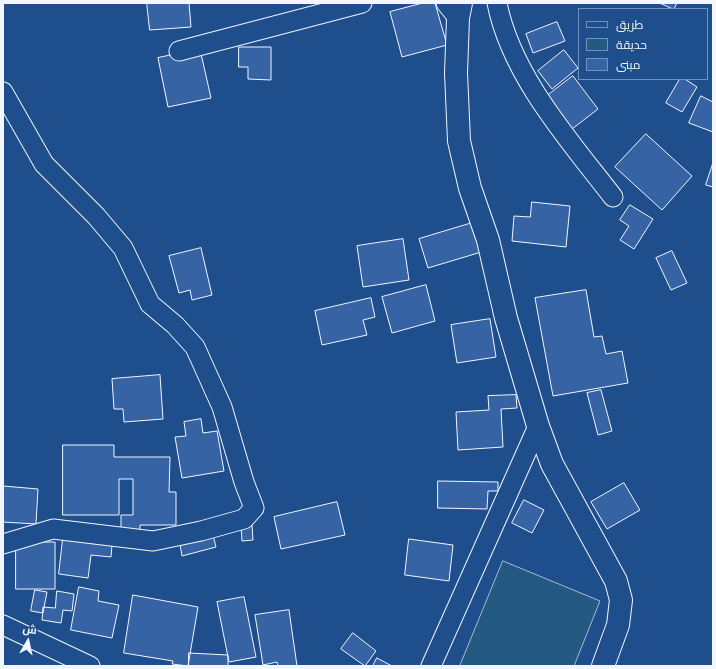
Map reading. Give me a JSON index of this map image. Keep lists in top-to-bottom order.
{
  "legend": ["طريق", "حديقة", "مبنى"],
  "north": "top"
}
